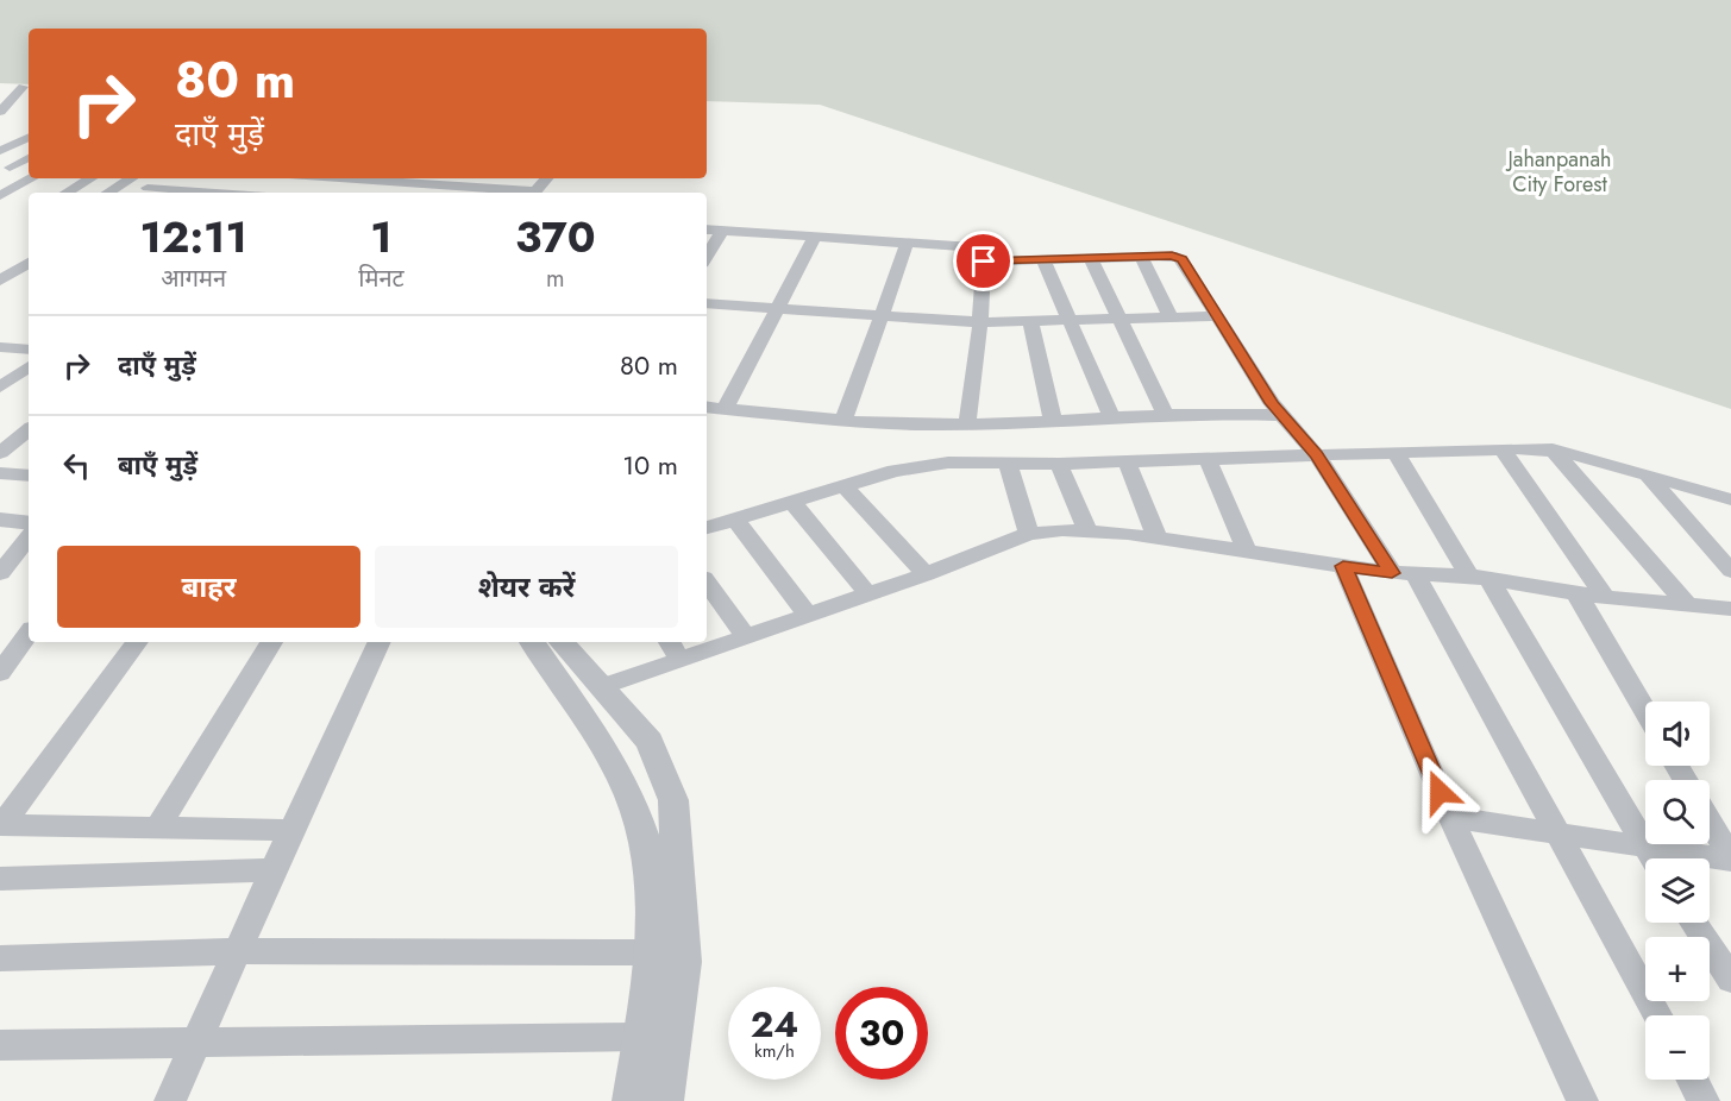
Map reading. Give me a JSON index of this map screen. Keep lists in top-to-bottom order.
{
  "parks": ["Jahanpanah City Forest"],
  "page": {
    "turn": ["80 m", "दाएँ मुड़ें"],
    "eta": [
      "12:11",
      "आगमन",
      "1",
      "मिनट",
      "370",
      "m"
    ],
    "list": [
      {
        "name": "दाएँ मुड़ें",
        "value": "80 m"
      },
      {
        "name": "बाएँ मुड़ें",
        "value": "10 m"
      }
    ],
    "buttons": ["बाहर", "शेयर करें"],
    "map_buttons": ["+", "−"],
    "speed": "24 km/h",
    "limit": "30"
  }
}
